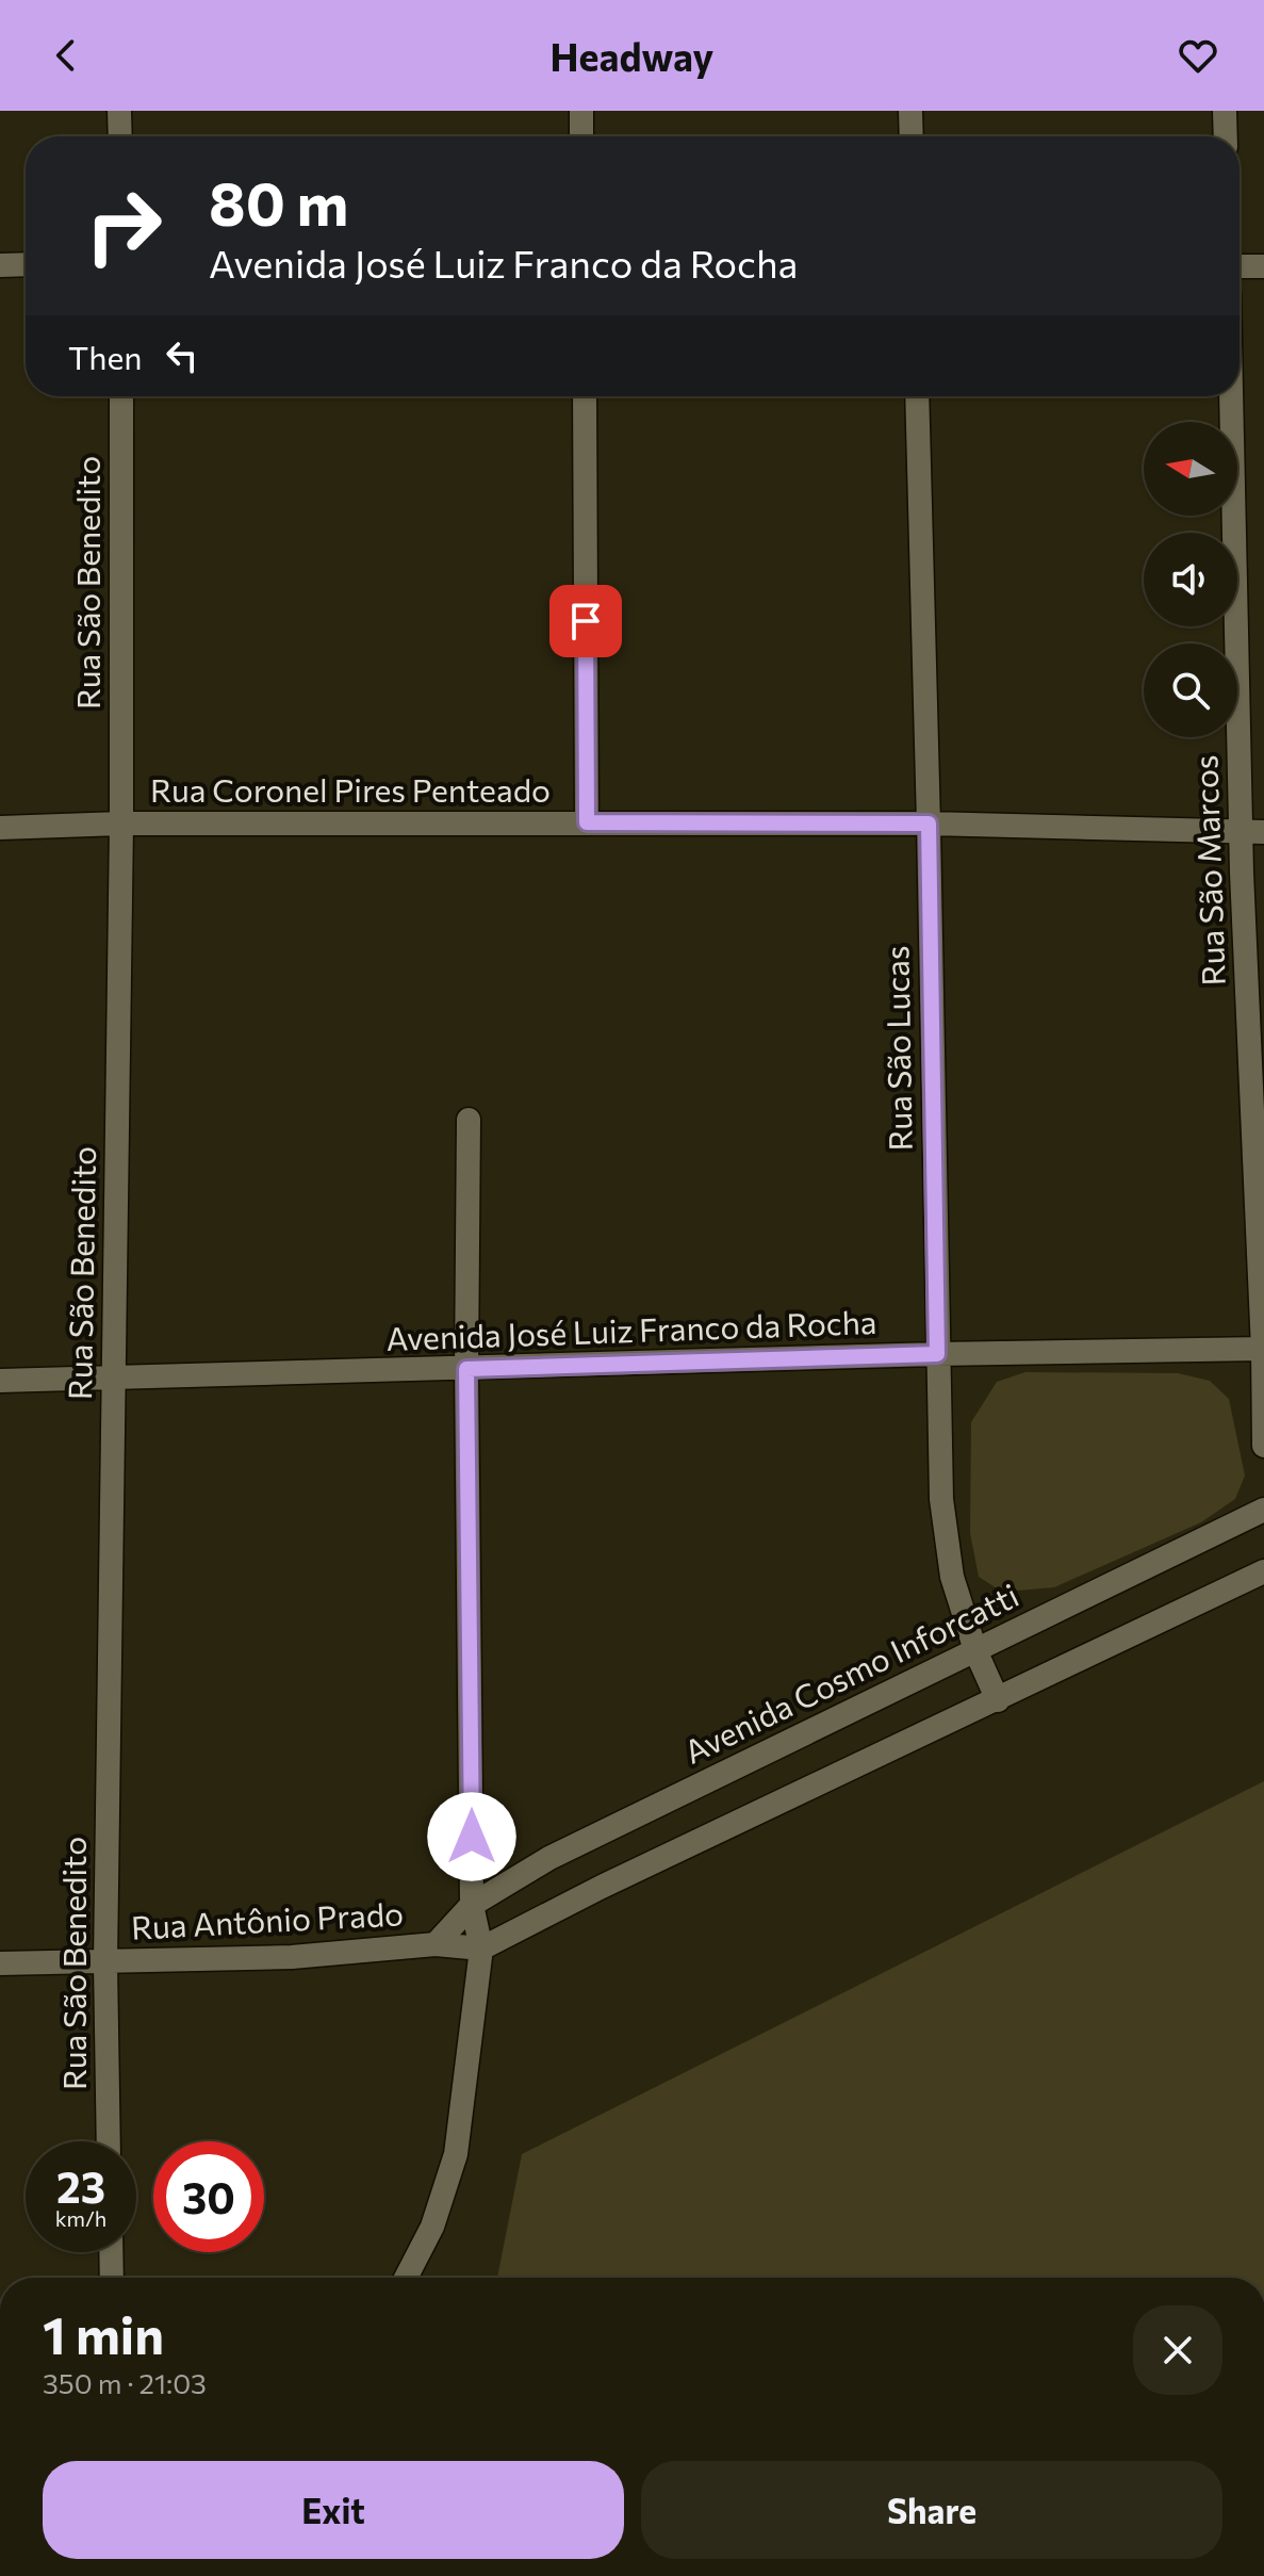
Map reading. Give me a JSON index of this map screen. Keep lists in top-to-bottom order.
{
  "streets": {
    "street": [
      "Rua São Benedito",
      "Rua Coronel Pires Penteado",
      "Rua São Marcos",
      "Rua São Lucas",
      "Avenida José Luiz Franco da Rocha",
      "Avenida Cosmo Inforcatti",
      "Rua Antônio Prado"
    ]
  },
  "crossings": [
    ["Rua São Benedito", "Rua Coronel Pires Penteado"],
    ["Rua São Benedito", "Avenida José Luiz Franco da Rocha"],
    ["Rua São Benedito", "Rua Antônio Prado"],
    ["Rua Coronel Pires Penteado", "Rua São Marcos"],
    ["Rua Coronel Pires Penteado", "Rua São Lucas"],
    ["Rua São Marcos", "Avenida José Luiz Franco da Rocha"],
    ["Rua São Lucas", "Avenida José Luiz Franco da Rocha"],
    ["Rua São Lucas", "Avenida Cosmo Inforcatti"],
    ["Avenida Cosmo Inforcatti", "Rua Antônio Prado"]
  ],
  "north": "left",
  "page": {
    "header": "Headway",
    "turn": ["80 m", "Avenida José Luiz Franco da Rocha"],
    "then": "Then",
    "speed": "23 km/h",
    "limit": "30",
    "heading": ["1 min", "350 m · 21:03"],
    "buttons": ["Exit", "Share"]
  }
}
